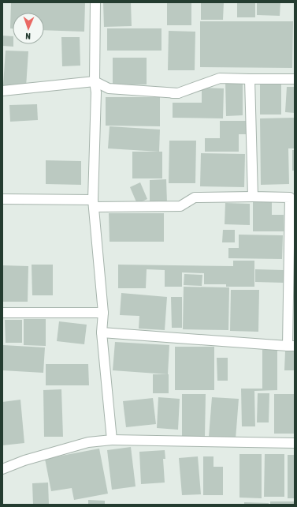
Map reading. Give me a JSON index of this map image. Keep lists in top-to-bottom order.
{
  "north": "bottom"
}
